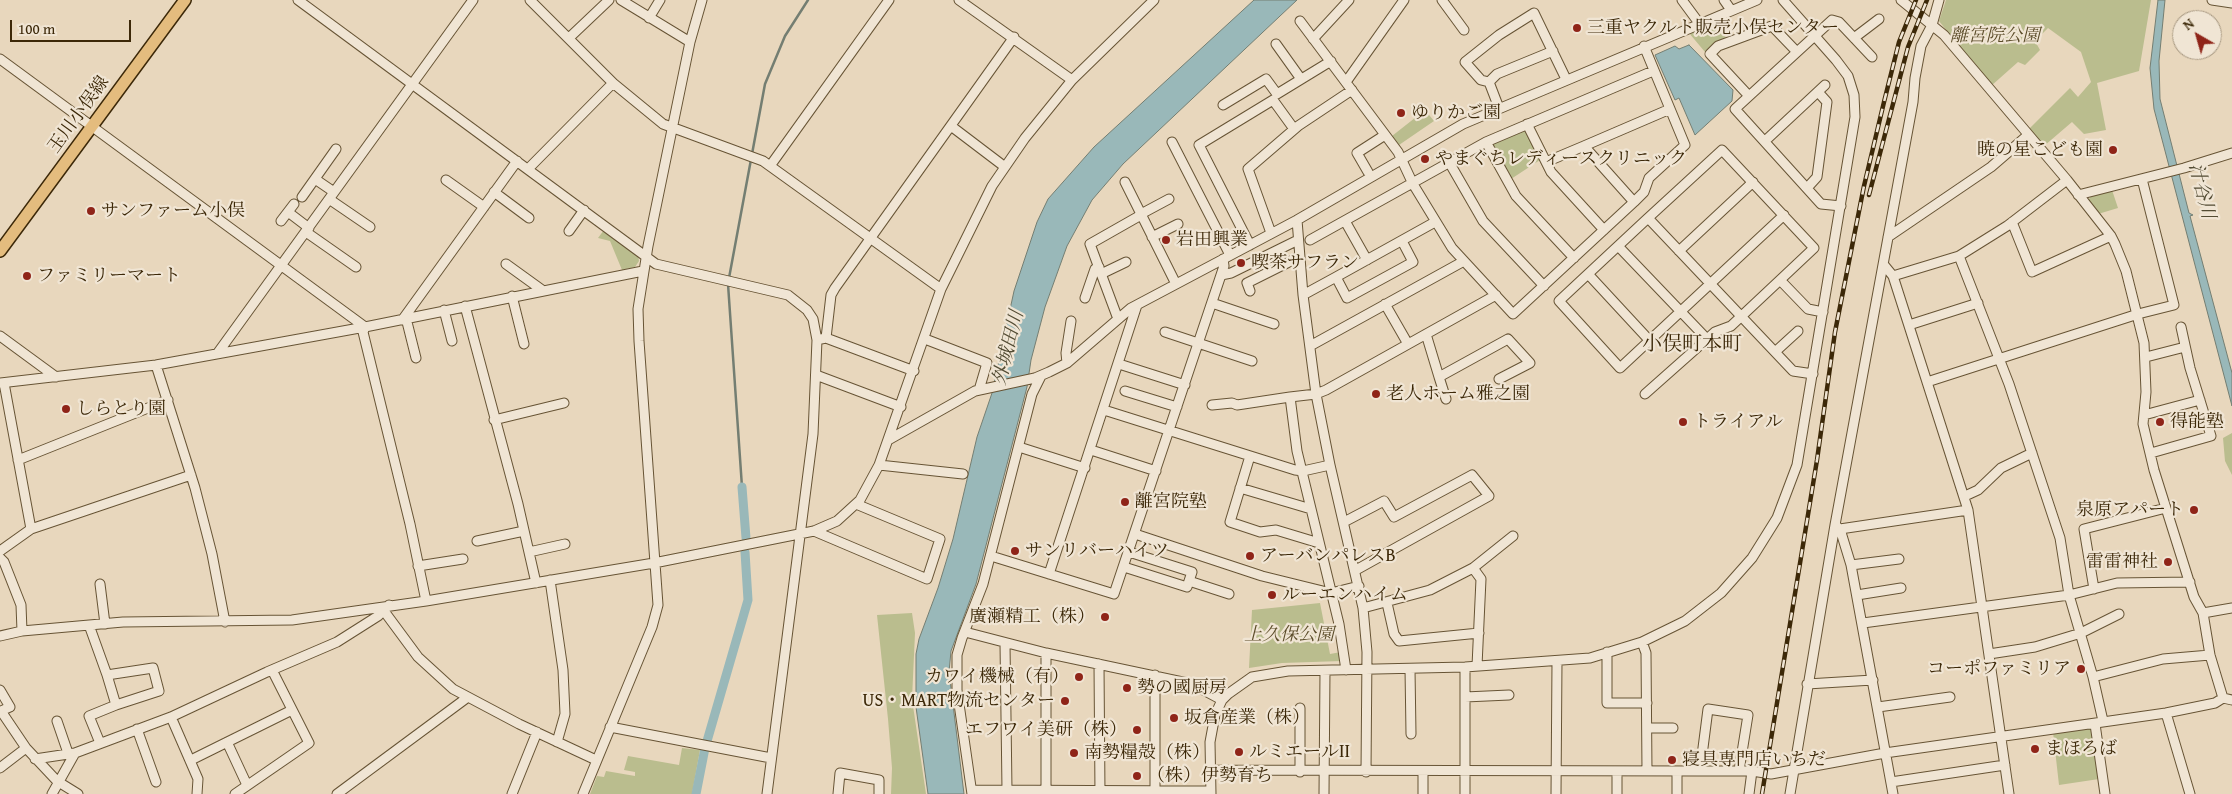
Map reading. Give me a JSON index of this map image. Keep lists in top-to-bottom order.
{
  "streets": {
    "main road": ["玉川小俣線"]
  },
  "districts": ["小俣町本町"],
  "water": ["汁谷川", "外城田川"],
  "parks": ["離宮院公園", "上久保公園"],
  "places": [
    "三重ヤクルト販売小俣センター",
    "ゆりかご園",
    "暁の星こども園",
    "やまぐちレディースクリニック",
    "サンファーム小俣",
    "岩田興業",
    "喫茶サフラン",
    "ファミリーマート",
    "老人ホーム雅之園",
    "しらとり園",
    "トライアル",
    "得能塾",
    "離宮院塾",
    "泉原アパート",
    "サンリバーハイツ",
    "アーバンパレスB",
    "雷雷神社",
    "ルーエンハイム",
    "廣瀬精工（株）",
    "コーポファミリア",
    "カワイ機械（有）",
    "勢の國厨房",
    "US・MART物流センター",
    "坂倉産業（株）",
    "エフワイ美研（株）",
    "まほろば",
    "ルミエールⅡ",
    "南勢糧殻（株）",
    "寝具専門店いちだ",
    "（株）伊勢育ち"
  ],
  "scale_bar": "100 m",
  "north": "top left"
}
